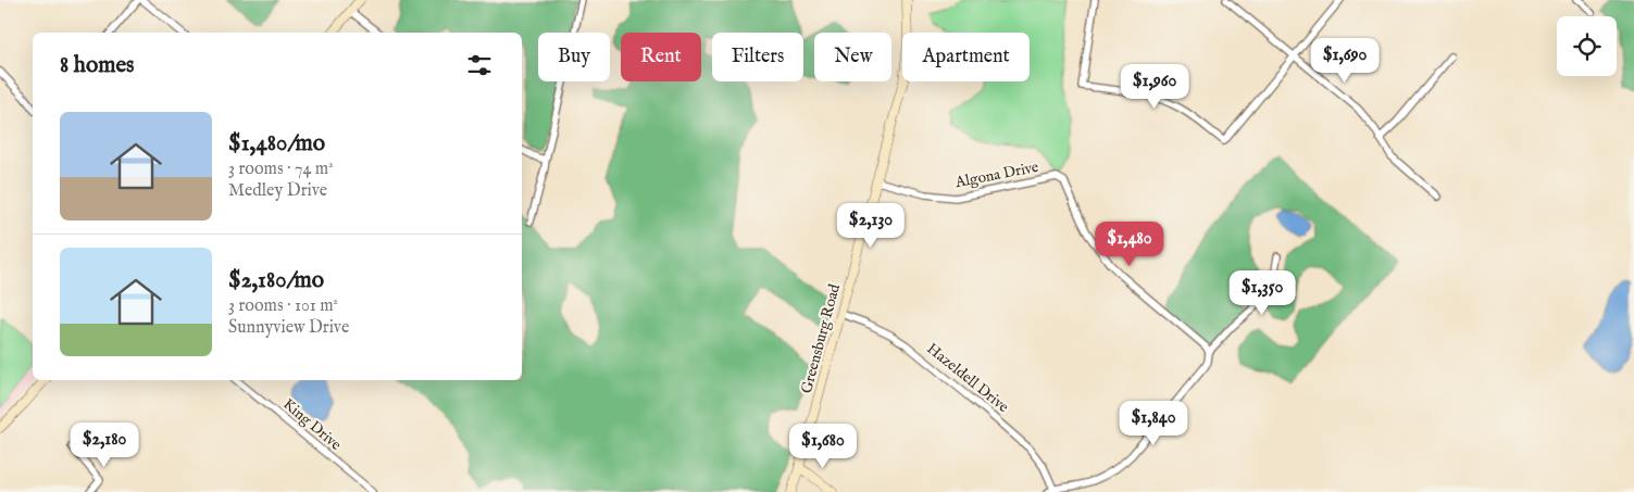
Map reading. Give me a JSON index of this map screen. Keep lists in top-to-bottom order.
{
  "streets": {
    "main road": ["Greensburg Road"],
    "street": ["Algona Drive", "Hazeldell Drive", "King Drive"]
  },
  "crossings": [
    ["Algona Drive", "Greensburg Road"],
    ["Greensburg Road", "Hazeldell Drive"]
  ],
  "page": {
    "chip": [
      "Buy",
      "Rent",
      "Filters",
      "New",
      "Apartment"
    ],
    "heading": "8 homes",
    "price": [
      "$1,690",
      "$1,960",
      "$2,130",
      "$1,480",
      "$1,350",
      "$1,840",
      "$2,180",
      "$1,680"
    ],
    "list": [
      {
        "name": "$1,480/mo",
        "note": "3 rooms · 74 m² · Medley Drive"
      },
      {
        "name": "$2,180/mo",
        "note": "3 rooms · 101 m² · Sunnyview Drive"
      }
    ]
  }
}
